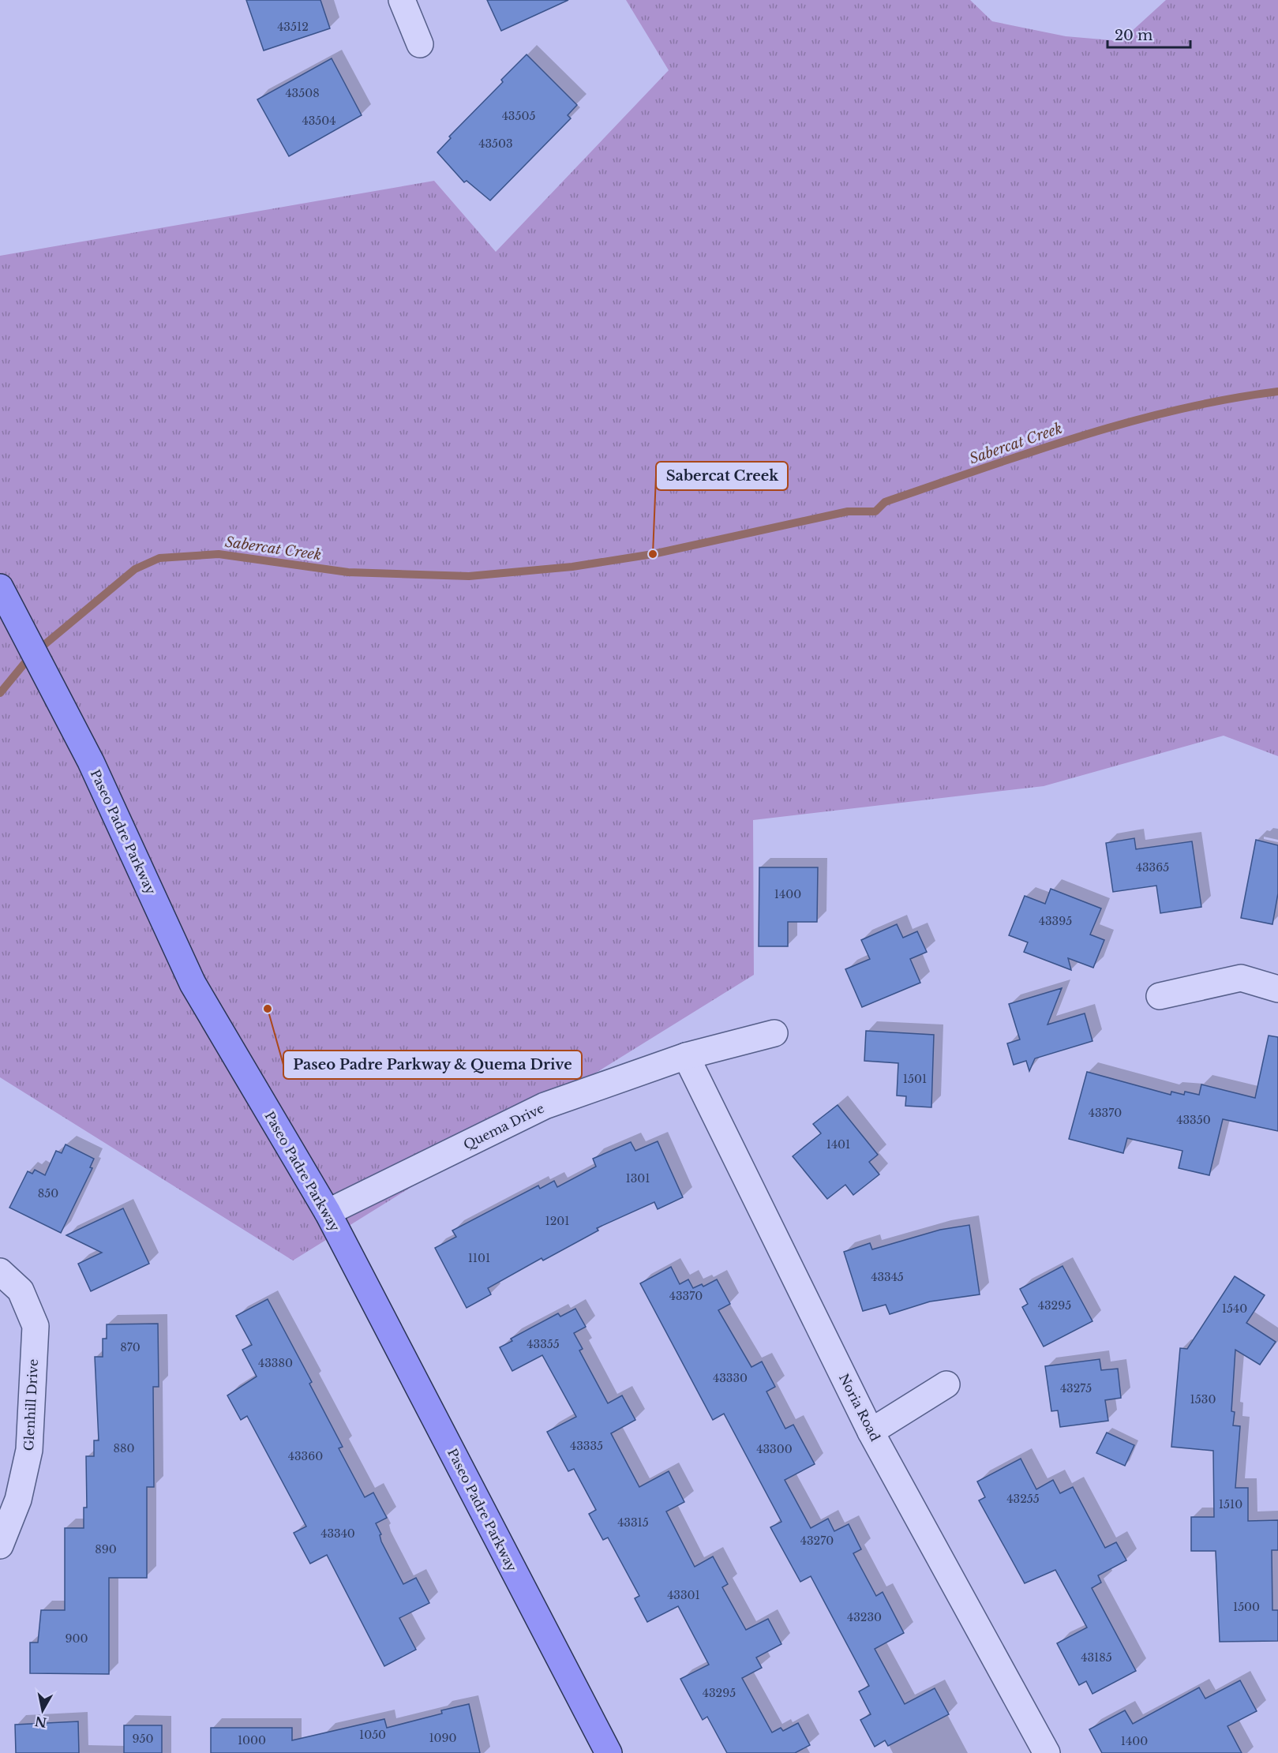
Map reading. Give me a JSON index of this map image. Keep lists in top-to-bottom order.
{
  "streets": {
    "main road": ["Paseo Padre Parkway"],
    "street": ["Quema Drive", "Glenhill Drive", "Noria Road"]
  },
  "crossings": [
    ["Paseo Padre Parkway", "Quema Drive"],
    ["Quema Drive", "Noria Road"]
  ],
  "water": ["Sabercat Creek"],
  "places": ["Sabercat Creek", "Paseo Padre Parkway & Quema Drive"],
  "house_numbers": [
    "43512",
    "43508",
    "43505",
    "43504",
    "43503",
    "43365",
    "1400",
    "43395",
    "1501",
    "43370",
    "43350",
    "1401",
    "1301",
    "850",
    "1201",
    "1101",
    "43345",
    "43370",
    "43295",
    "1540",
    "43355",
    "870",
    "43380",
    "43330",
    "43275",
    "1530",
    "43335",
    "880",
    "43300",
    "43360",
    "43255",
    "1510",
    "43315",
    "43340",
    "43270",
    "890",
    "43301",
    "1500",
    "43230",
    "900",
    "43185",
    "43295",
    "1050",
    "1090",
    "950",
    "1000",
    "1400"
  ],
  "scale_bar": "20 m",
  "north": "bottom"
}
